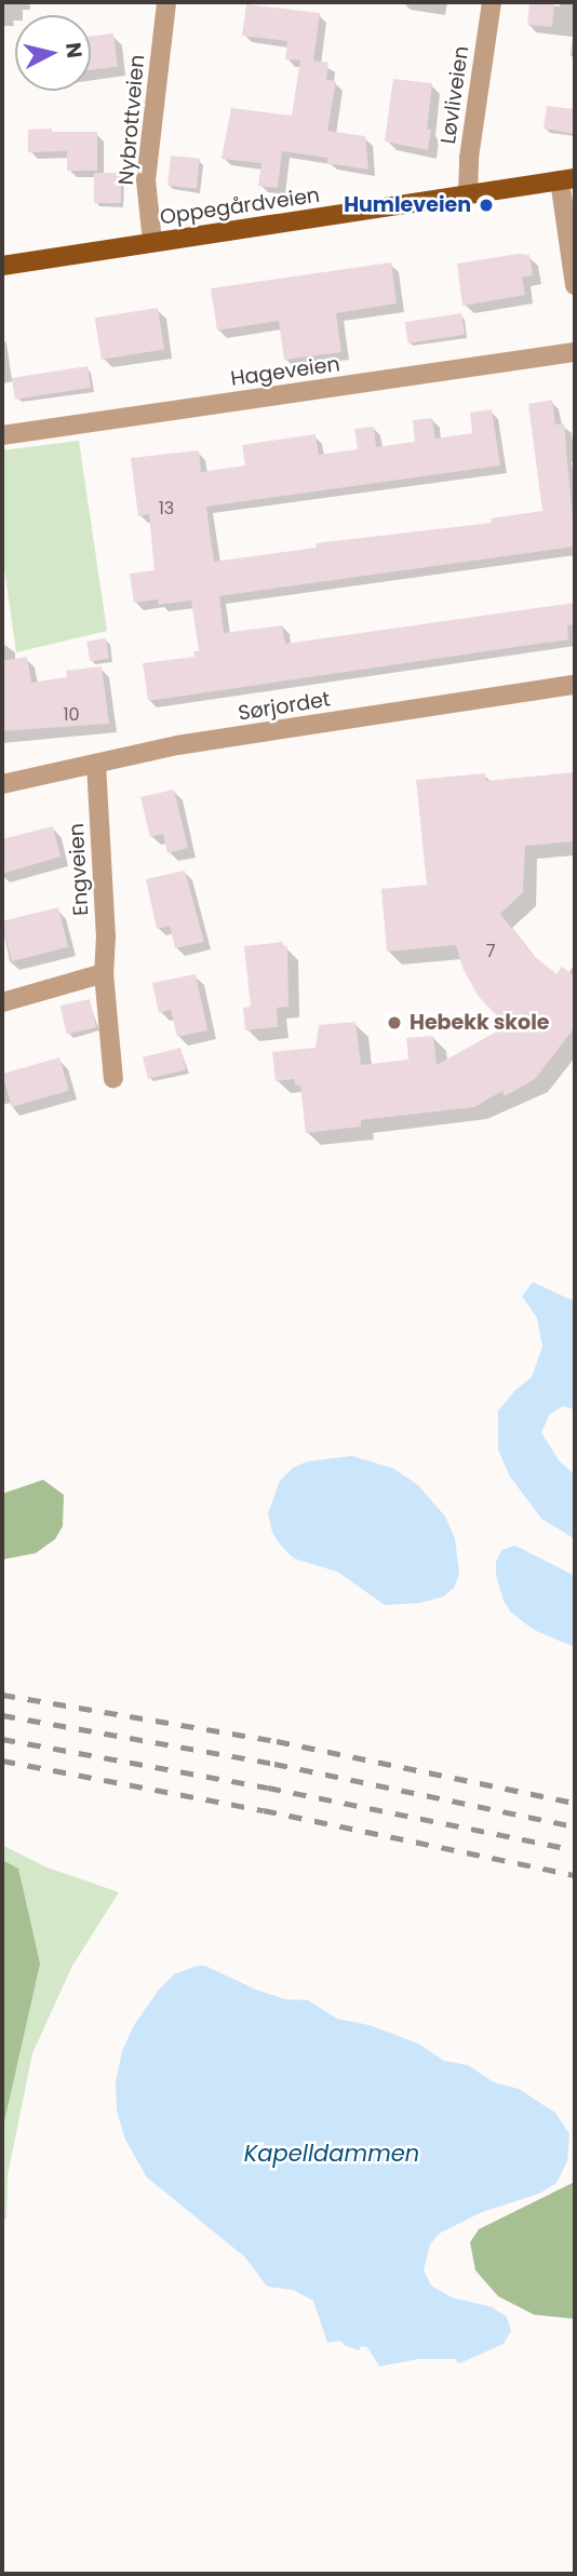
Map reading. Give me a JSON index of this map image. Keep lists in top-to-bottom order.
{
  "streets": {
    "main road": ["Oppegårdveien"],
    "street": [
      "Løvliveien",
      "Nybrottveien",
      "Hageveien",
      "Sørjordet",
      "Engveien"
    ]
  },
  "crossings": [
    ["Løvliveien", "Oppegårdveien"],
    ["Nybrottveien", "Oppegårdveien"],
    ["Sørjordet", "Engveien"]
  ],
  "water": ["Kapelldammen"],
  "places": ["Humleveien", "Hebekk skole"],
  "house_numbers": ["13", "10", "7"],
  "north": "right"
}
